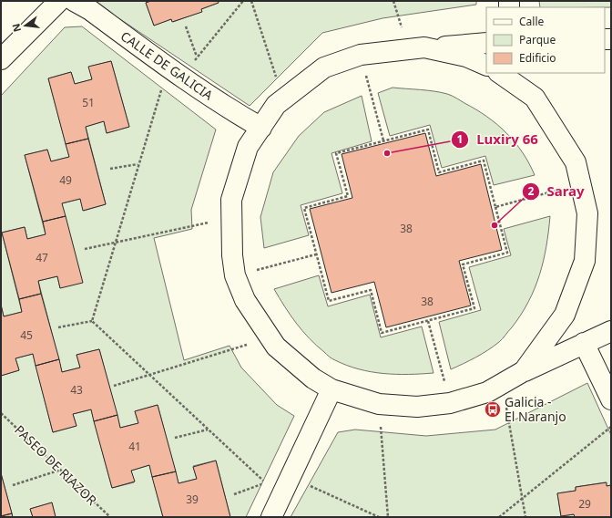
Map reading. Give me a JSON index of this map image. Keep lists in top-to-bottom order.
{
  "streets": {
    "street": ["CALLE DE GALICIA"],
    "path": ["PASEO DE RIAZOR"]
  },
  "places": {
    "other": ["Luxiry 66", "Saray"],
    "bus stop": ["Galicia - El Naranjo"]
  },
  "house_numbers": [
    "51",
    "49",
    "38",
    "47",
    "38",
    "45",
    "43",
    "41",
    "39",
    "29"
  ],
  "legend": ["Calle", "Parque", "Edificio"],
  "north": "left"
}
